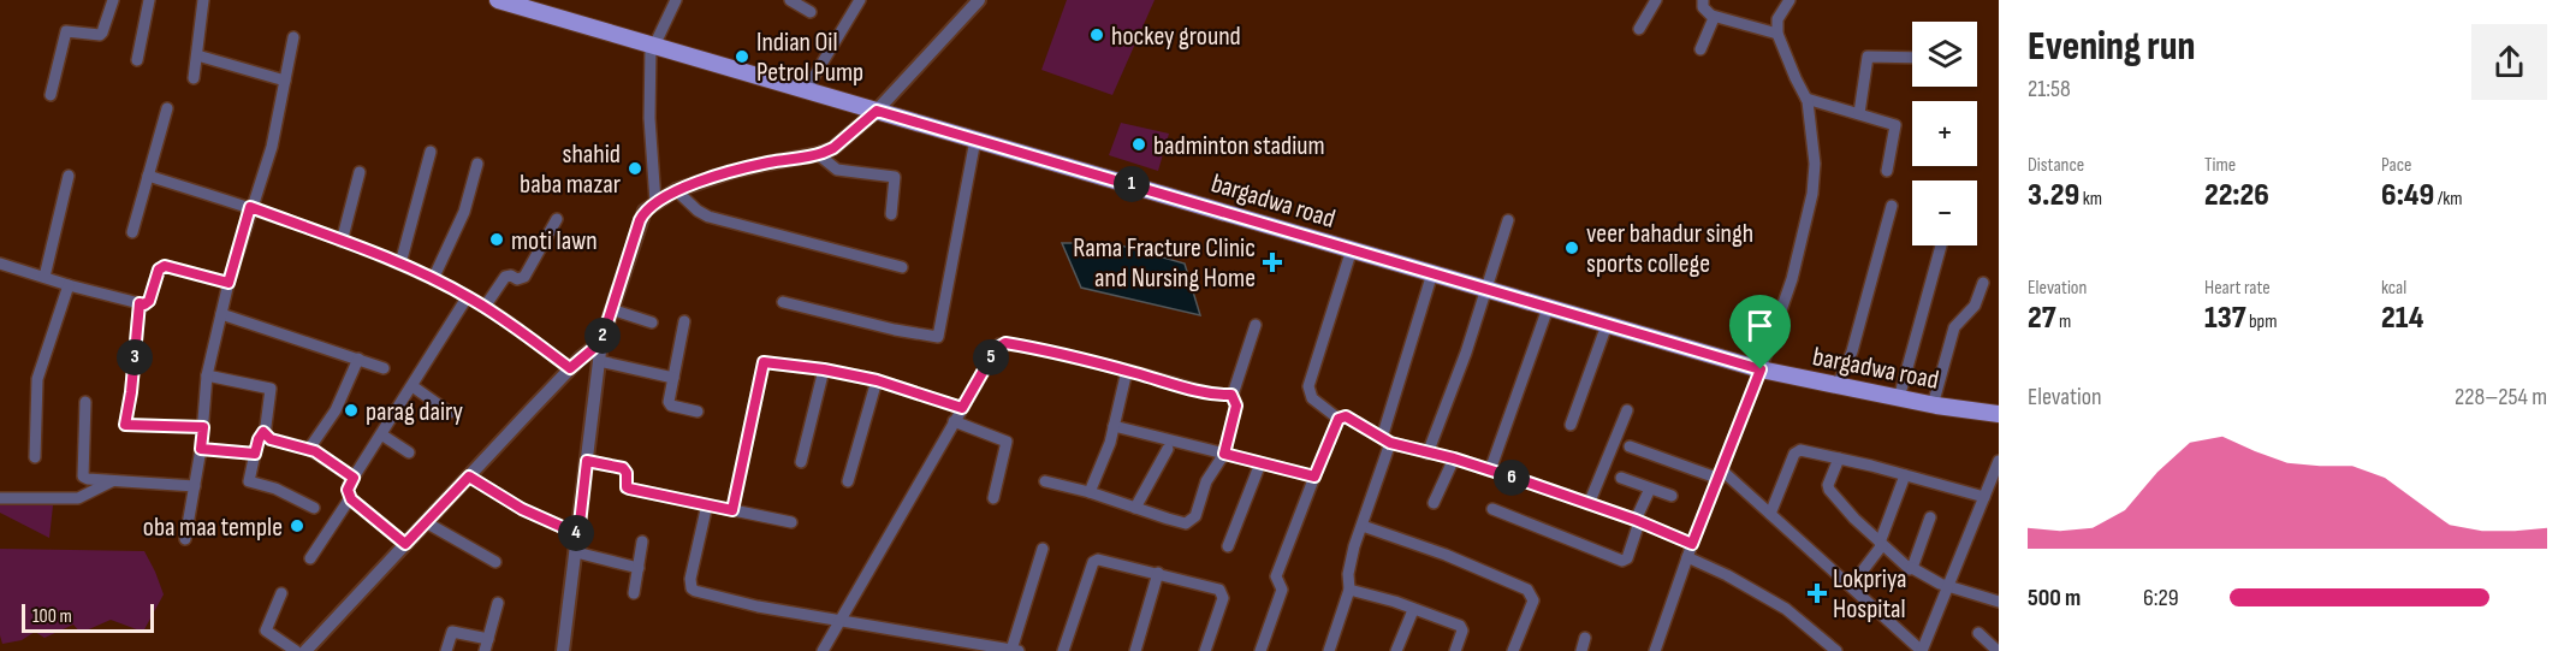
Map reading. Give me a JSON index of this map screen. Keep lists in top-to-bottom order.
{
  "streets": {
    "main road": ["bargadwa road"]
  },
  "places": {
    "other": [
      "hockey ground",
      "Indian Oil Petrol Pump",
      "badminton stadium",
      "shahid baba mazar",
      "moti lawn",
      "veer bahadur singh sports college",
      "parag dairy",
      "oba maa temple"
    ],
    "health": ["Rama Fracture Clinic and Nursing Home", "Lokpriya Hospital"]
  },
  "scale_bar": "100 m",
  "page": {
    "heading": ["Evening run", "21:58"],
    "map_buttons": ["+", "−"],
    "stats": [
      ["Distance", "3.29 km"],
      ["Time", "22:26"],
      ["Pace", "6:49 /km"],
      ["Elevation", "27 m"],
      ["Heart rate", "137 bpm"],
      ["kcal", "214"]
    ],
    "pins": [
      "1",
      "2",
      "3",
      "5",
      "6",
      "4"
    ],
    "chart": ["Elevation", "228–254 m"],
    "list": [
      {
        "name": "500 m",
        "note": "6:29"
      }
    ],
    "scale": "100 m"
  }
}
